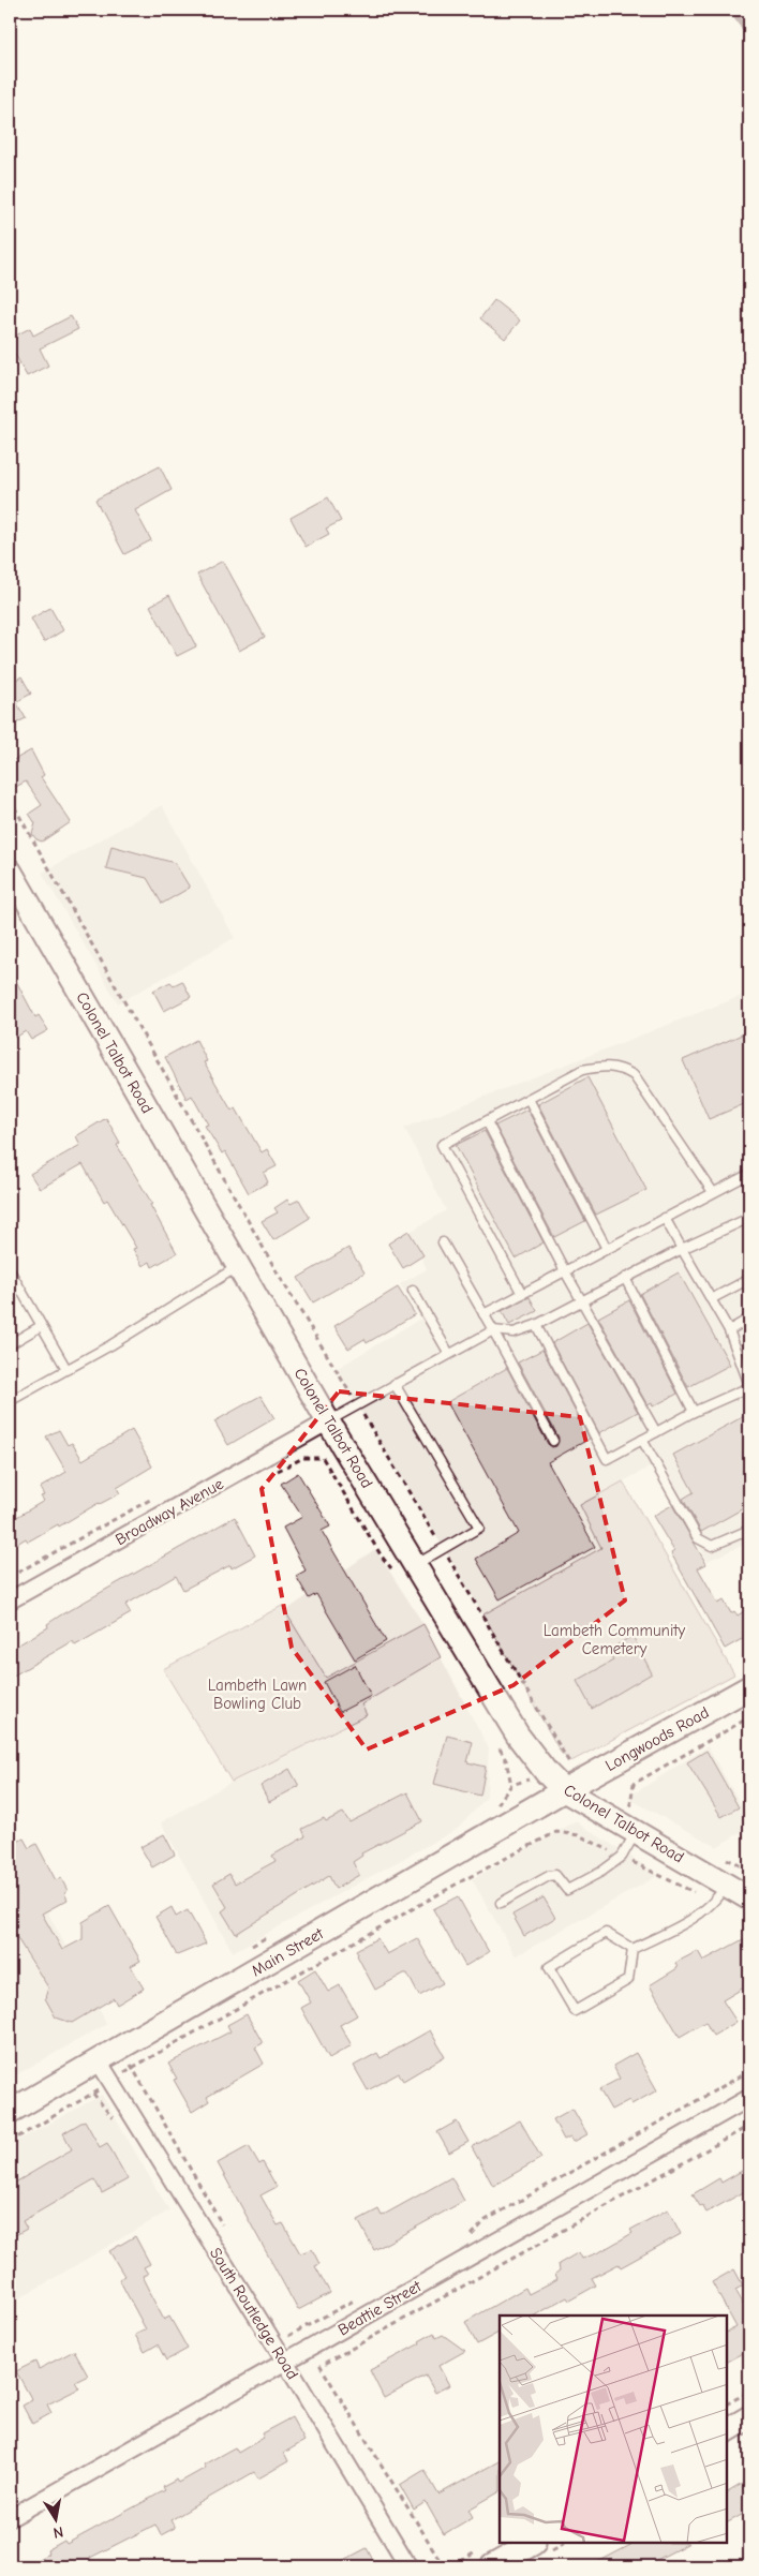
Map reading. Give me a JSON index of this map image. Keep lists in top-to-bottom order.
{
  "streets": {
    "main road": ["Colonel Talbot Road", "Longwoods Road", "Main Street"],
    "street": ["Broadway Avenue", "Beattie Street", "South Routledge Road"]
  },
  "crossings": [
    ["Colonel Talbot Road", "Broadway Avenue"],
    ["Colonel Talbot Road", "Longwoods Road"],
    ["Colonel Talbot Road", "Main Street"],
    ["Longwoods Road", "Main Street"],
    ["Main Street", "South Routledge Road"],
    ["Beattie Street", "South Routledge Road"]
  ],
  "parks": ["Lambeth Community Cemetery", "Lambeth Lawn Bowling Club"],
  "north": "bottom"
}
